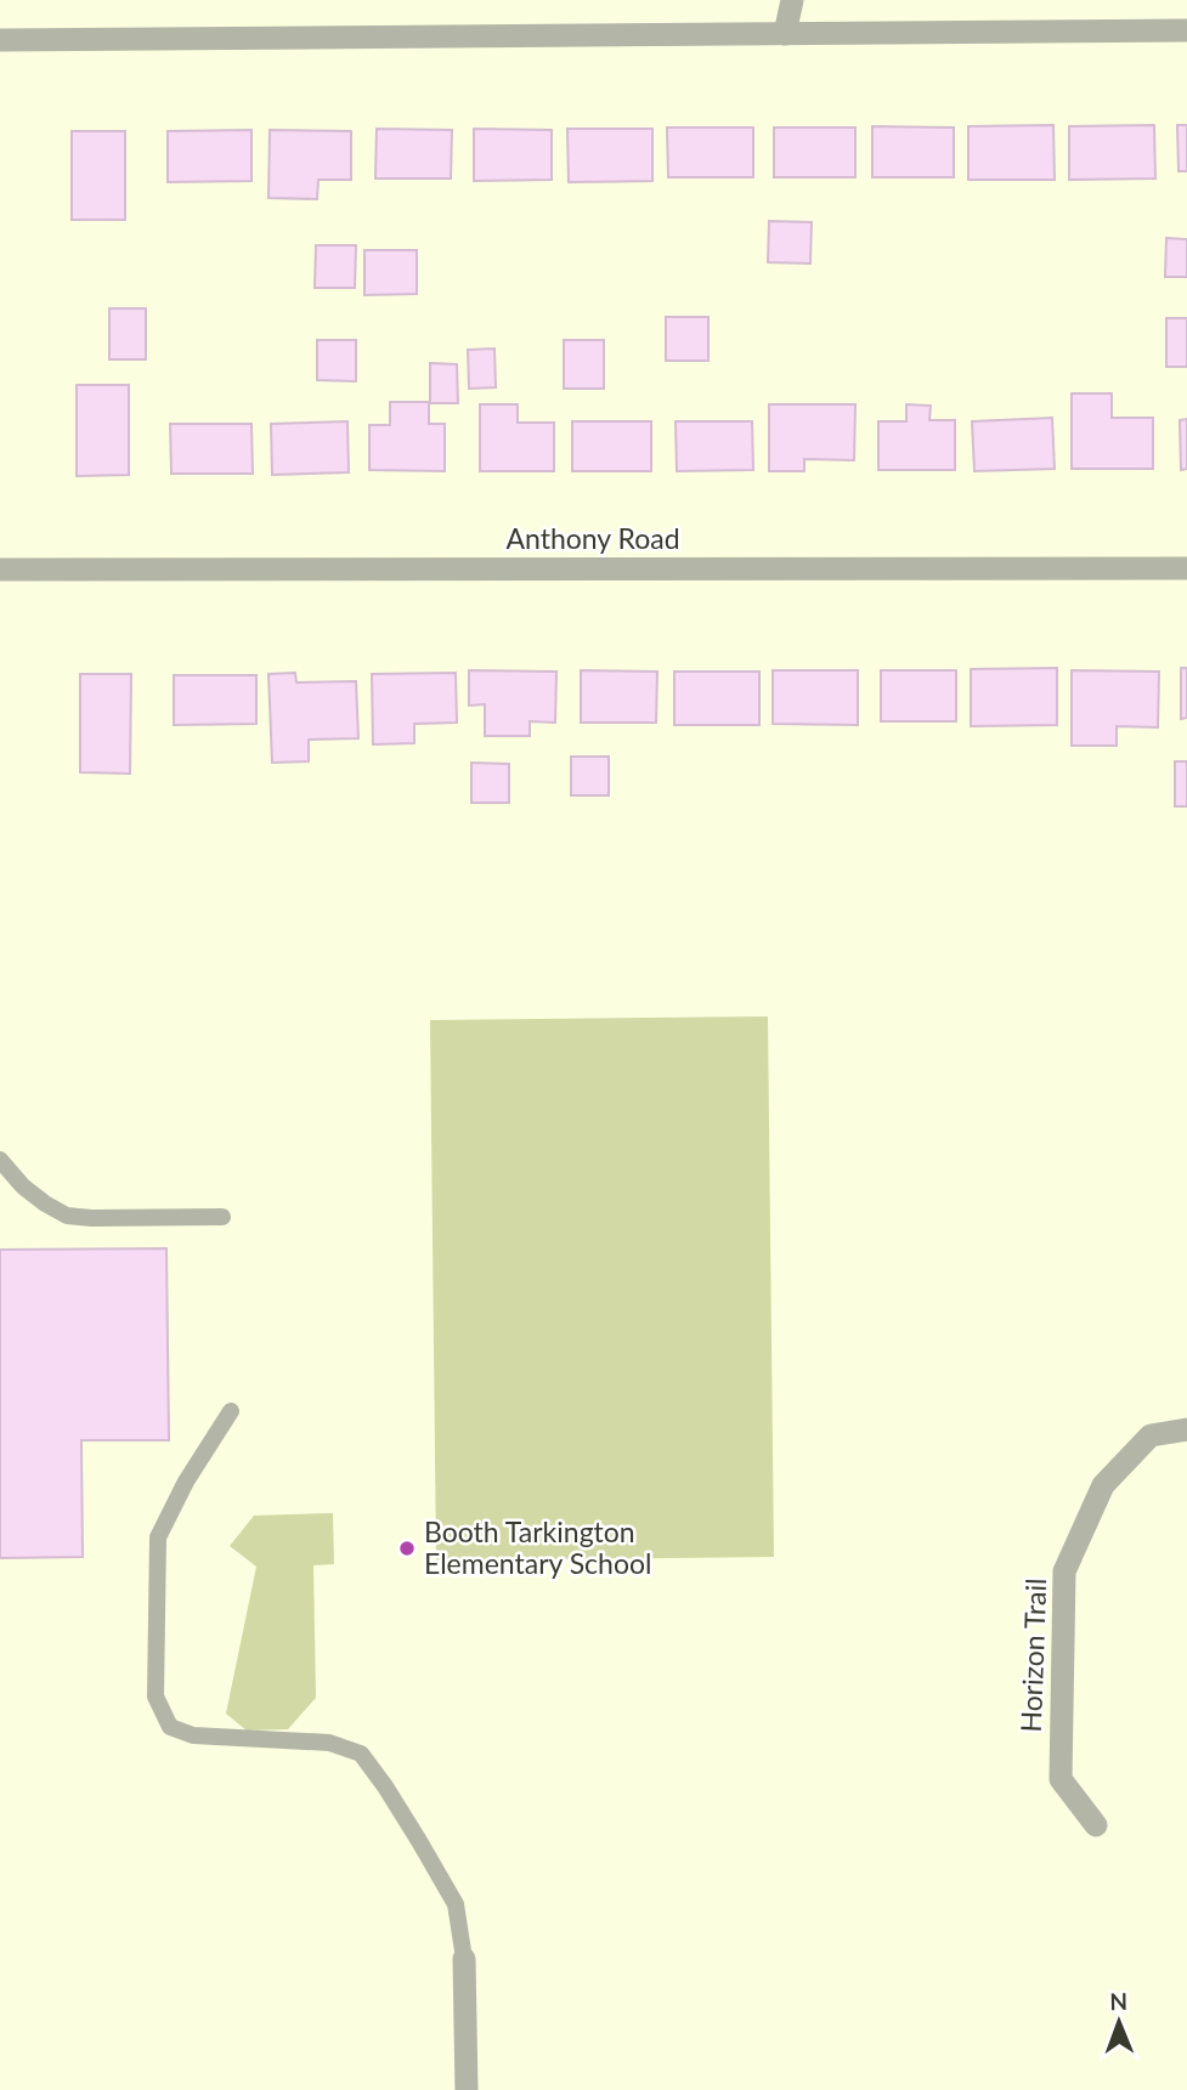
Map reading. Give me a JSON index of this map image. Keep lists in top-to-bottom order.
{
  "streets": {
    "street": ["Anthony Road", "Horizon Trail"]
  },
  "places": ["Booth Tarkington Elementary School"],
  "north": "top"
}
